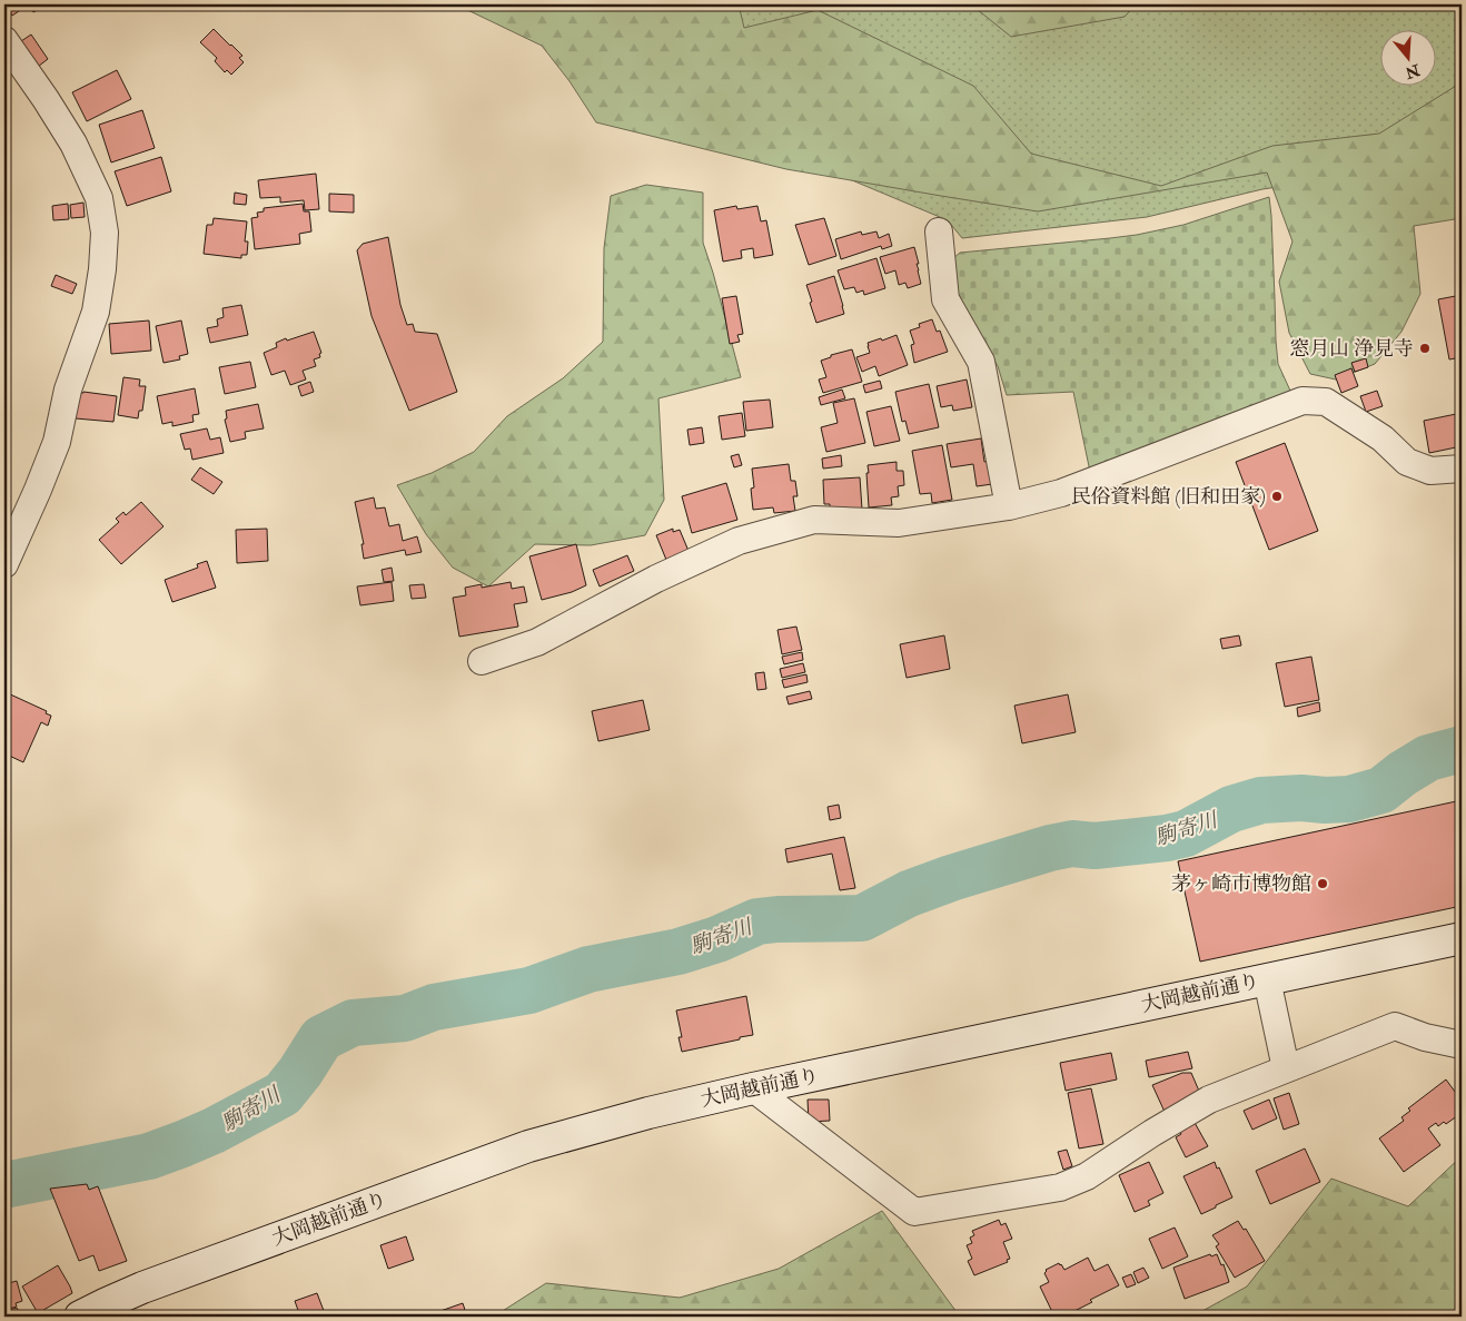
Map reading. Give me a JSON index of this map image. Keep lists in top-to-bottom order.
{
  "streets": {
    "street": ["大岡越前通り"]
  },
  "water": ["駒寄川"],
  "places": ["窓月山 浄見寺", "民俗資料館 (旧和田家)", "茅ヶ崎市博物館"],
  "north": "bottom"
}
